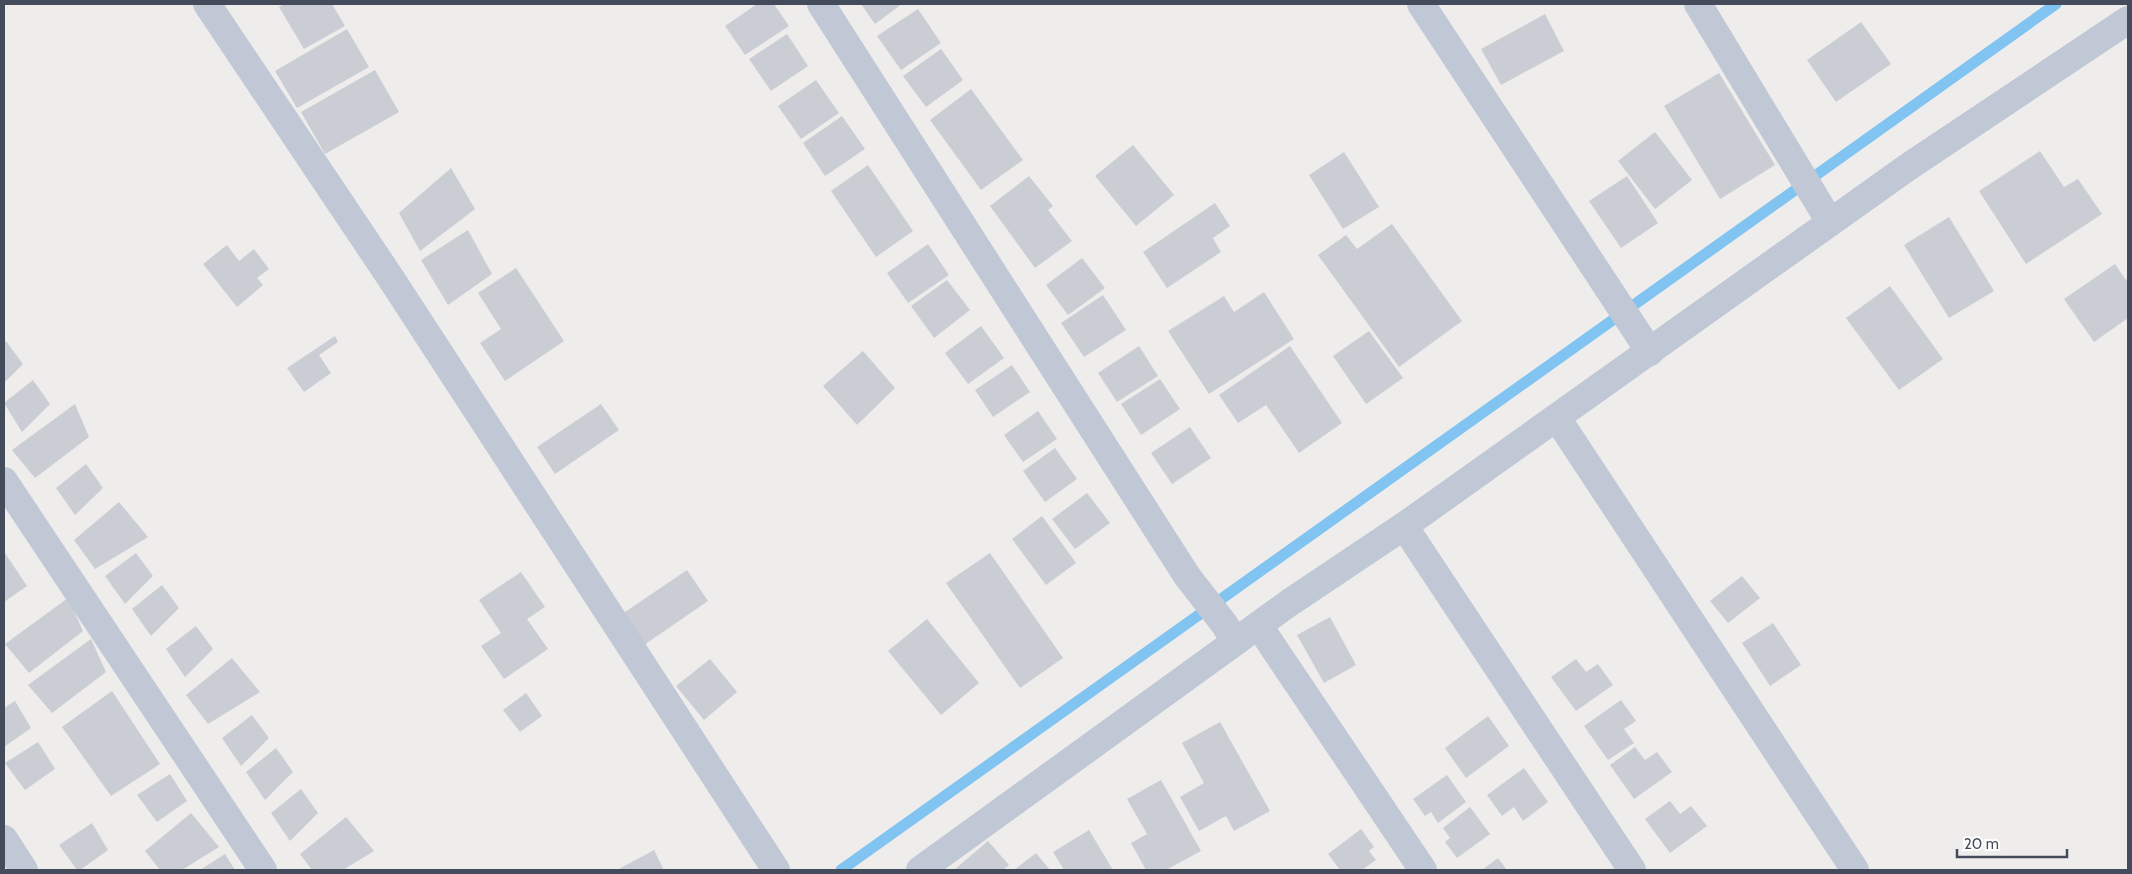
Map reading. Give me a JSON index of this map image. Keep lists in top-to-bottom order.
{
  "scale_bar": "20 m"
}
